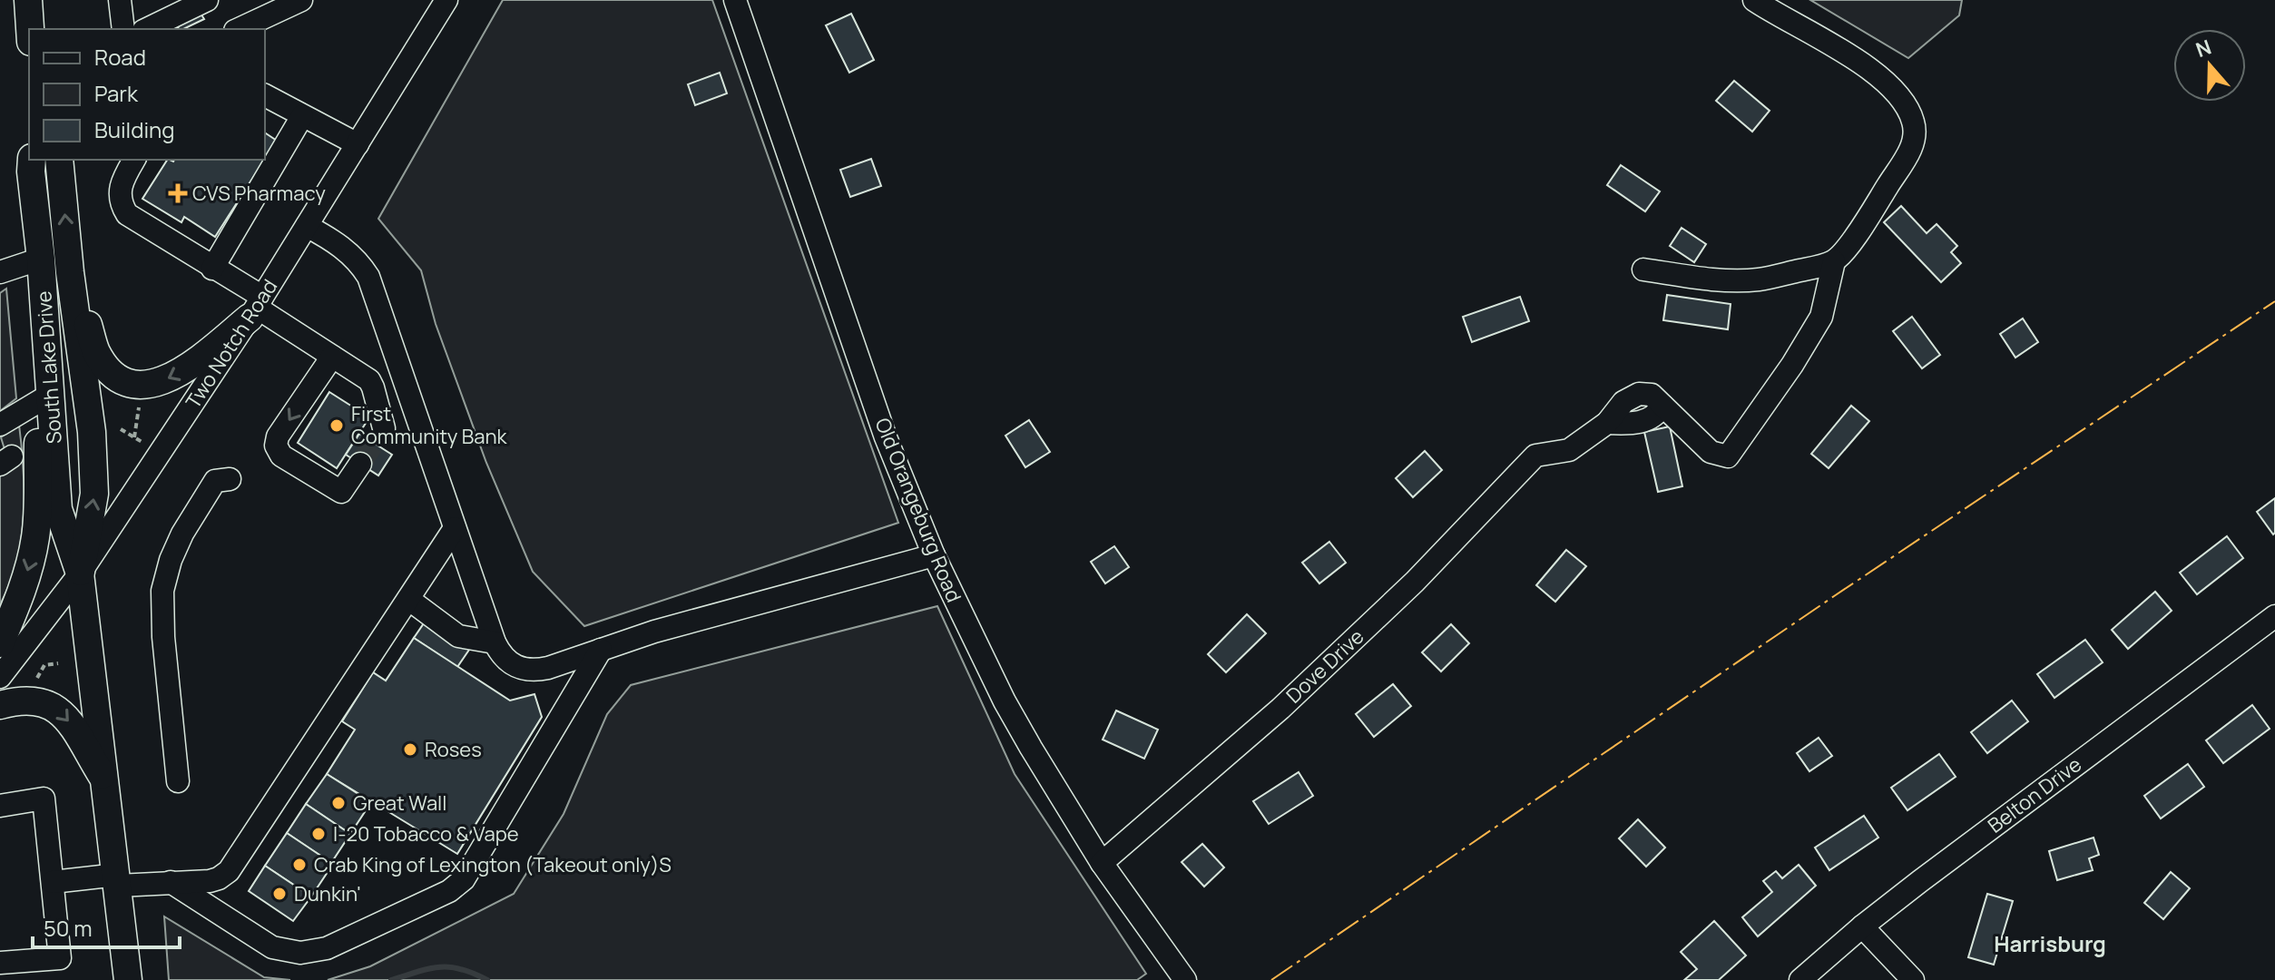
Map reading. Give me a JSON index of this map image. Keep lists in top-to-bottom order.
{
  "streets": {
    "main road": ["South Lake Drive"],
    "street": [
      "Two Notch Road",
      "Old Orangeburg Road",
      "Dove Drive",
      "Belton Drive"
    ]
  },
  "crossings": [
    ["Two Notch Road", "South Lake Drive"],
    ["Old Orangeburg Road", "Dove Drive"]
  ],
  "districts": ["Harrisburg"],
  "places": {
    "health": ["CVS Pharmacy"],
    "other": [
      "First Community Bank",
      "Roses",
      "Great Wall",
      "I-20 Tobacco & Vape",
      "Crab King of Lexington (Takeout only)S",
      "Dunkin'"
    ]
  },
  "legend": ["Road", "Park", "Building"],
  "scale_bar": "50 m",
  "north": "top"
}
